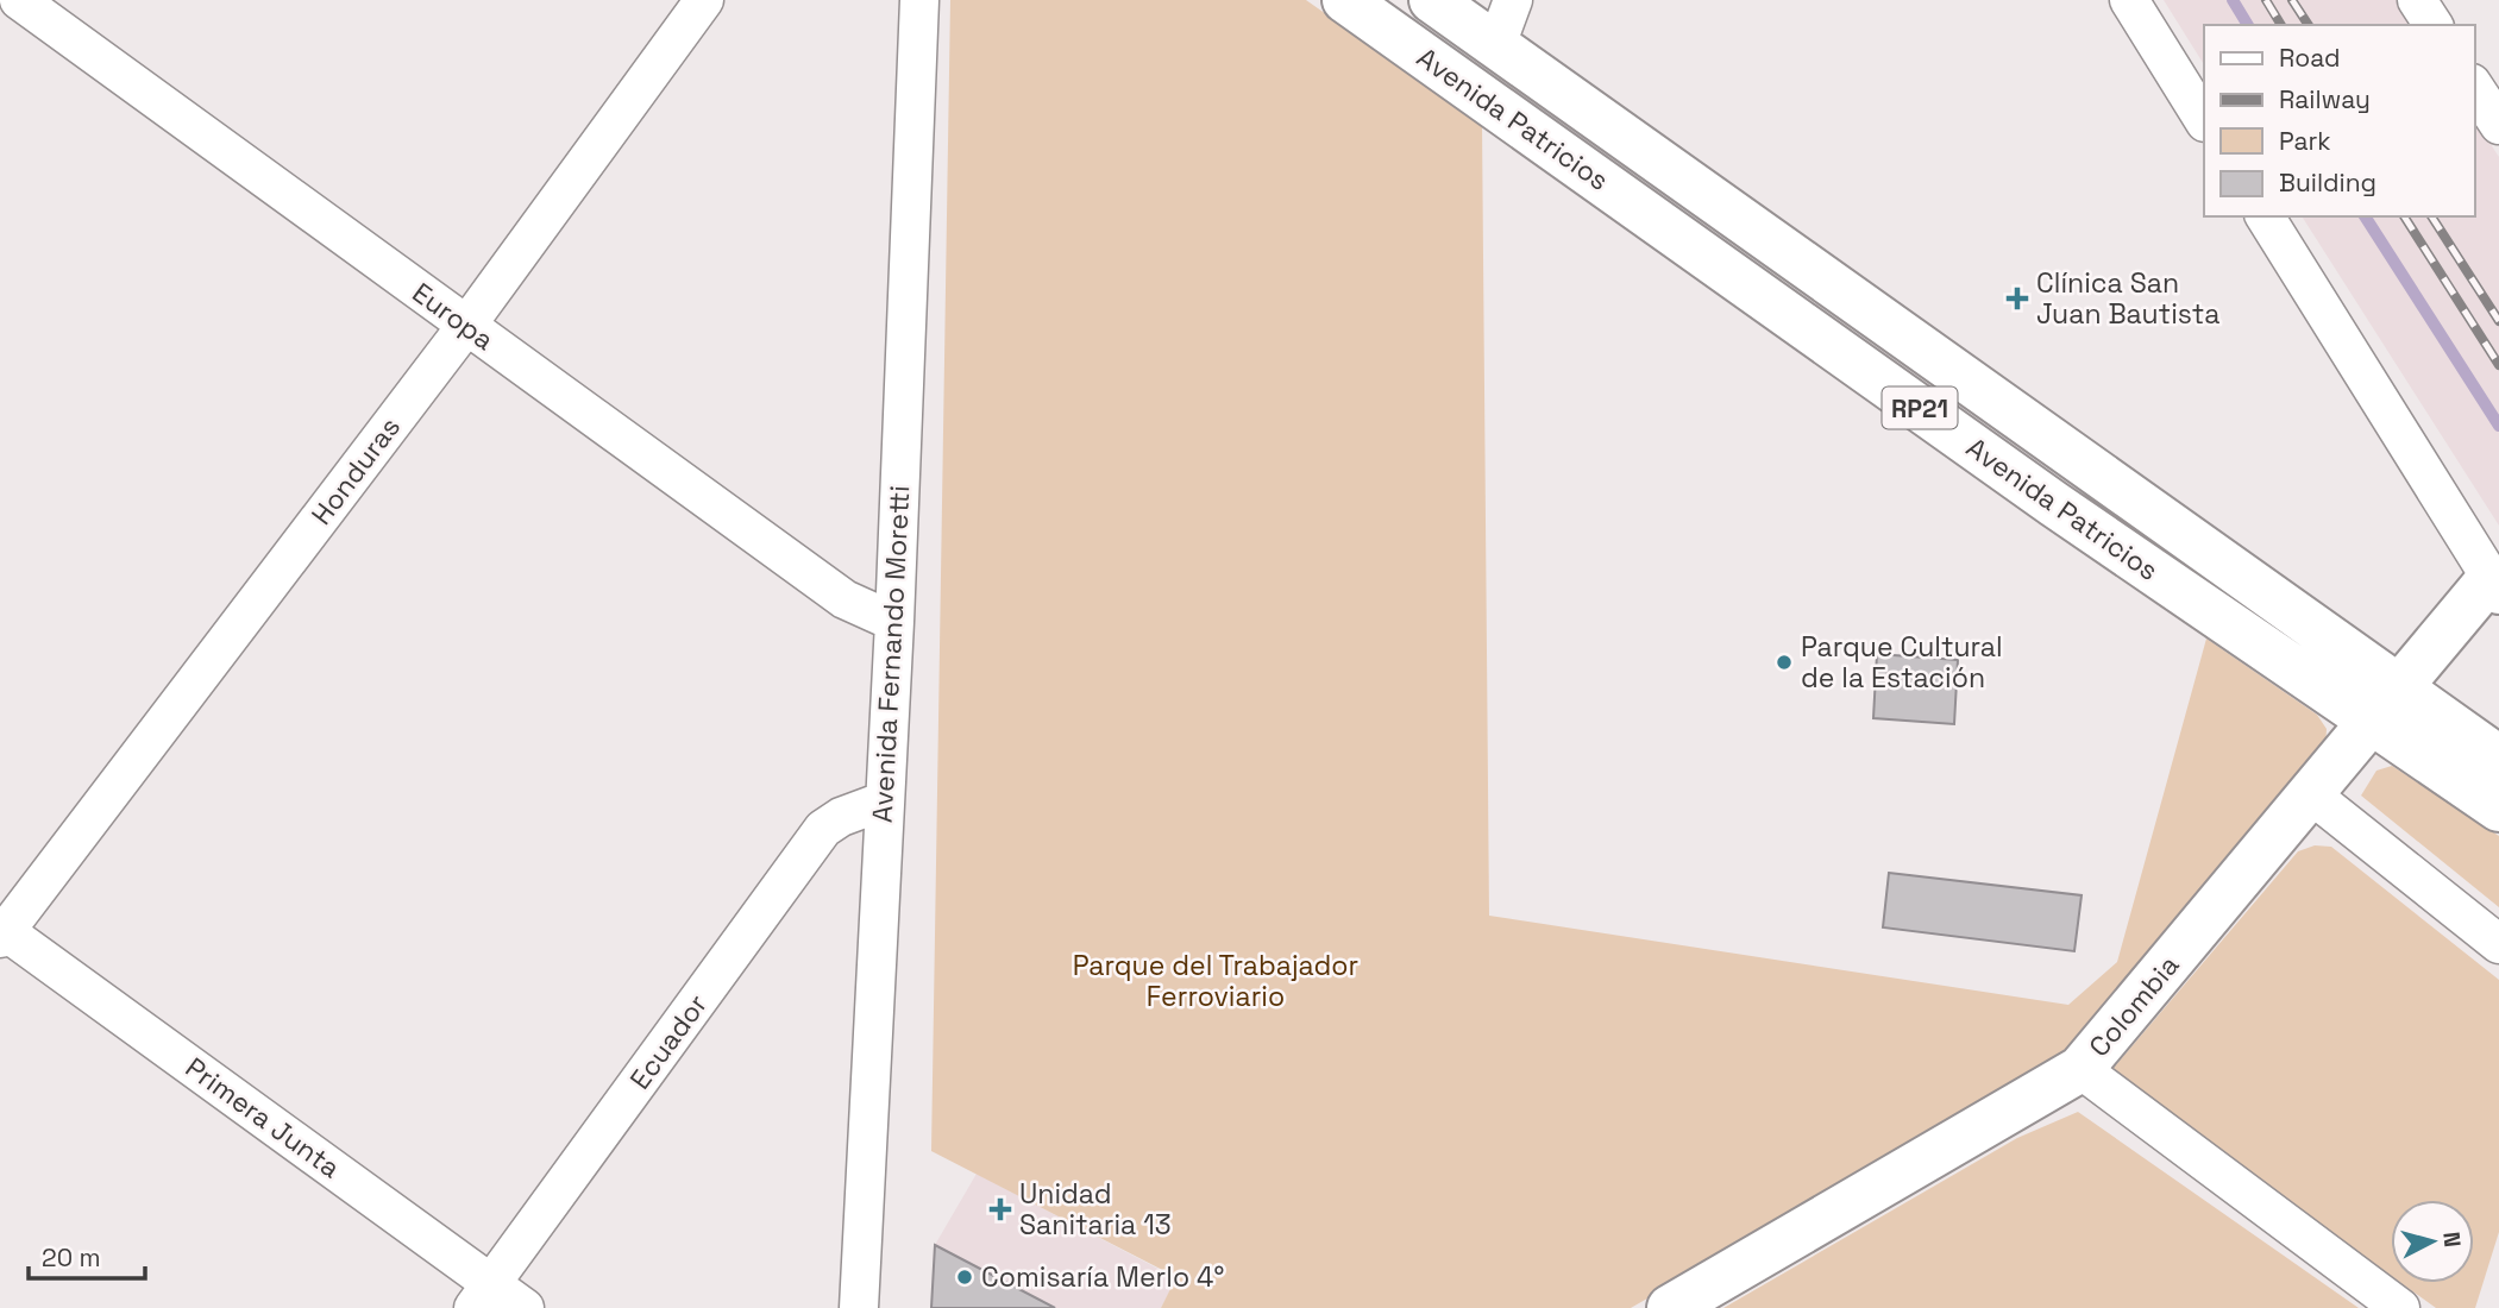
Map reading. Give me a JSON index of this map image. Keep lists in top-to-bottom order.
{
  "streets": {
    "main road": ["Avenida Patricios", "RP21", "Colombia"],
    "street": [
      "Europa",
      "Honduras",
      "Avenida Fernando Moretti",
      "Ecuador",
      "Primera Junta"
    ]
  },
  "crossings": [
    ["Avenida Patricios", "Colombia"],
    ["Europa", "Honduras"],
    ["Europa", "Avenida Fernando Moretti"],
    ["Honduras", "Primera Junta"],
    ["Avenida Fernando Moretti", "Ecuador"],
    ["Ecuador", "Primera Junta"]
  ],
  "parks": ["Parque del Trabajador Ferroviario"],
  "places": {
    "health": ["Clínica San Juan Bautista", "Unidad Sanitaria 13"],
    "other": ["Parque Cultural de la Estación", "Comisaría Merlo 4°"]
  },
  "legend": [
    "Road",
    "Railway",
    "Park",
    "Building"
  ],
  "scale_bar": "20 m",
  "north": "right"
}
